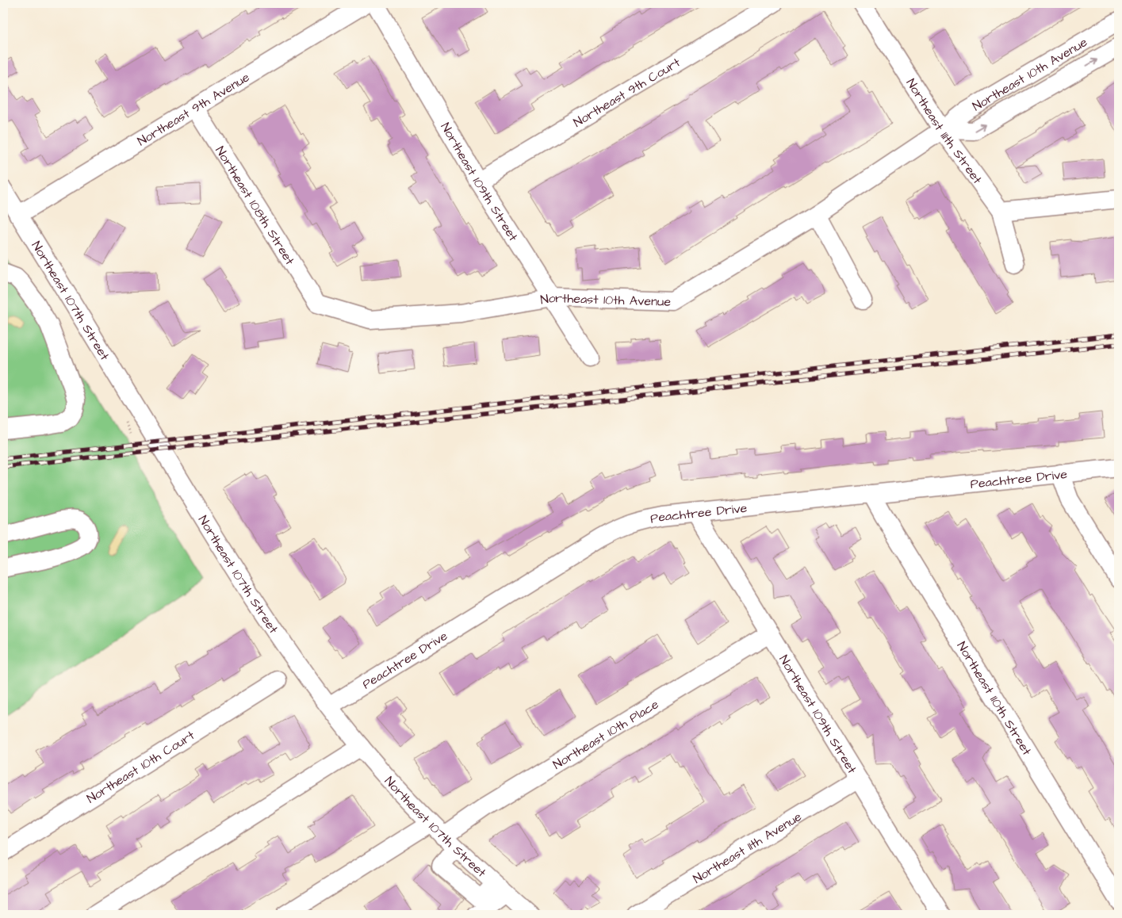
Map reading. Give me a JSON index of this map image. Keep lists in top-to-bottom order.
{
  "streets": {
    "street": [
      "Northeast 10th Avenue",
      "Northeast 9th Court",
      "Northeast 9th Avenue",
      "Northeast 111th Street",
      "Northeast 109th Street",
      "Northeast 108th Street",
      "Northeast 107th Street",
      "Peachtree Drive",
      "Northeast 110th Street",
      "Northeast 10th Place",
      "Northeast 10th Court",
      "Northeast 11th Avenue"
    ]
  },
  "crossings": [
    ["Northeast 10th Avenue", "Northeast 111th Street"],
    ["Northeast 10th Avenue", "Northeast 109th Street"],
    ["Northeast 10th Avenue", "Northeast 108th Street"],
    ["Northeast 9th Court", "Northeast 109th Street"],
    ["Northeast 9th Avenue", "Northeast 108th Street"],
    ["Northeast 9th Avenue", "Northeast 107th Street"],
    ["Northeast 109th Street", "Peachtree Drive"],
    ["Northeast 109th Street", "Northeast 10th Place"],
    ["Northeast 109th Street", "Northeast 11th Avenue"],
    ["Northeast 107th Street", "Peachtree Drive"],
    ["Northeast 107th Street", "Northeast 10th Place"],
    ["Peachtree Drive", "Northeast 110th Street"]
  ]
}
